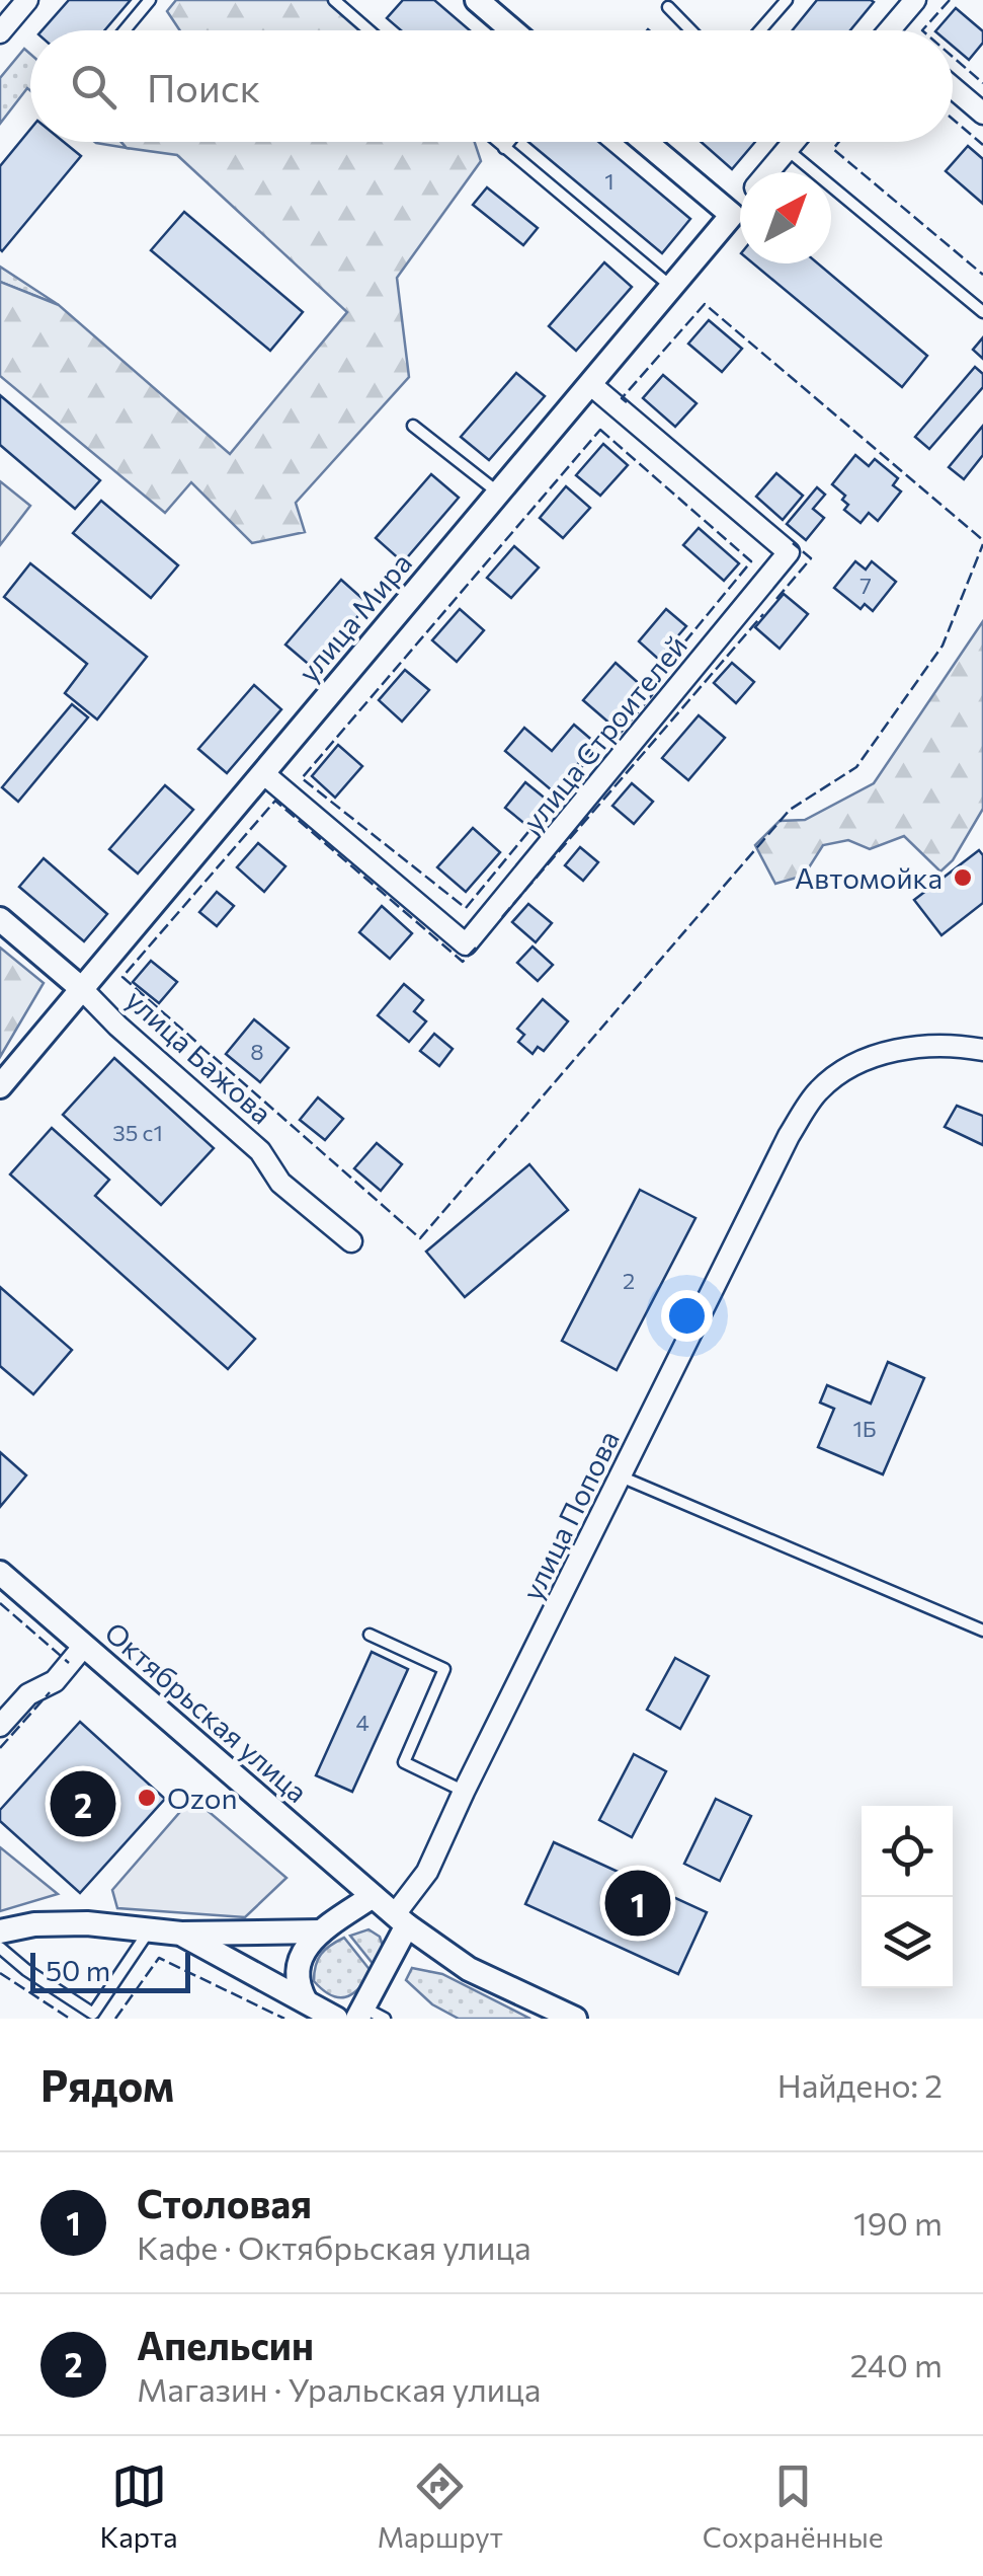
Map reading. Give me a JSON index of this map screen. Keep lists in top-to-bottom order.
{
  "streets": {
    "street": [
      "улица Мира",
      "улица Строителей",
      "улица Бажова",
      "улица Попова",
      "Октябрьская улица"
    ]
  },
  "crossings": [
    ["улица Мира", "улица Строителей"],
    ["улица Мира", "улица Бажова"],
    ["улица Попова", "Октябрьская улица"]
  ],
  "places": ["Автомойка", "Ozon"],
  "house_numbers": [
    "1",
    "7",
    "8",
    "35 с1",
    "2",
    "1Б",
    "4"
  ],
  "scale_bar": "50 m",
  "north": "top right",
  "page": {
    "search": "Поиск",
    "pins": ["2", "1"],
    "scale": "50 m",
    "heading": ["Рядом", "Найдено: 2"],
    "list": [
      {
        "mark": "1",
        "name": "Столовая",
        "note": "Кафе · Октябрьская улица",
        "value": "190 m"
      },
      {
        "mark": "2",
        "name": "Апельсин",
        "note": "Магазин · Уральская улица",
        "value": "240 m"
      }
    ],
    "nav": ["Карта", "Маршрут", "Сохранённые"]
  }
}
